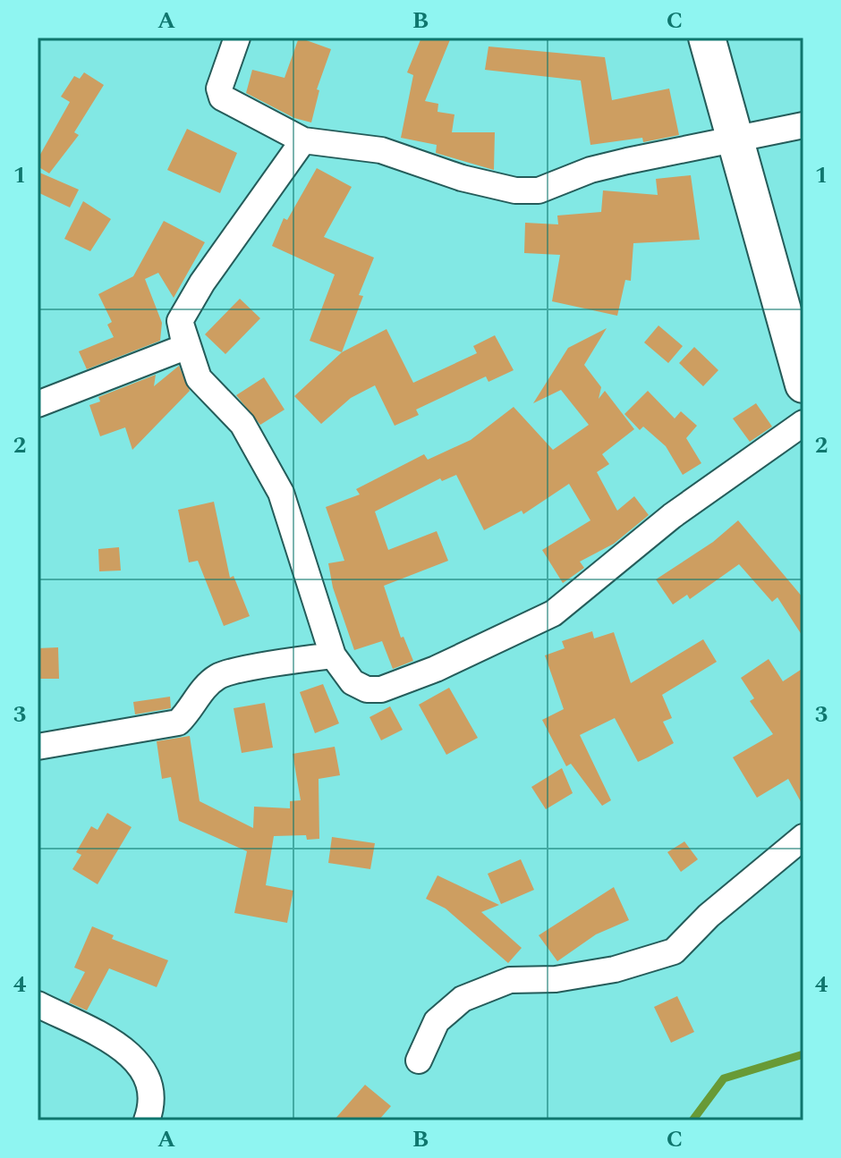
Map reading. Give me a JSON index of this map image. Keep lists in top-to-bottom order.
{
  "grid": {
    "columns": ["A", "B", "C"],
    "rows": [
      "1",
      "2",
      "3",
      "4"
    ]
  }
}
